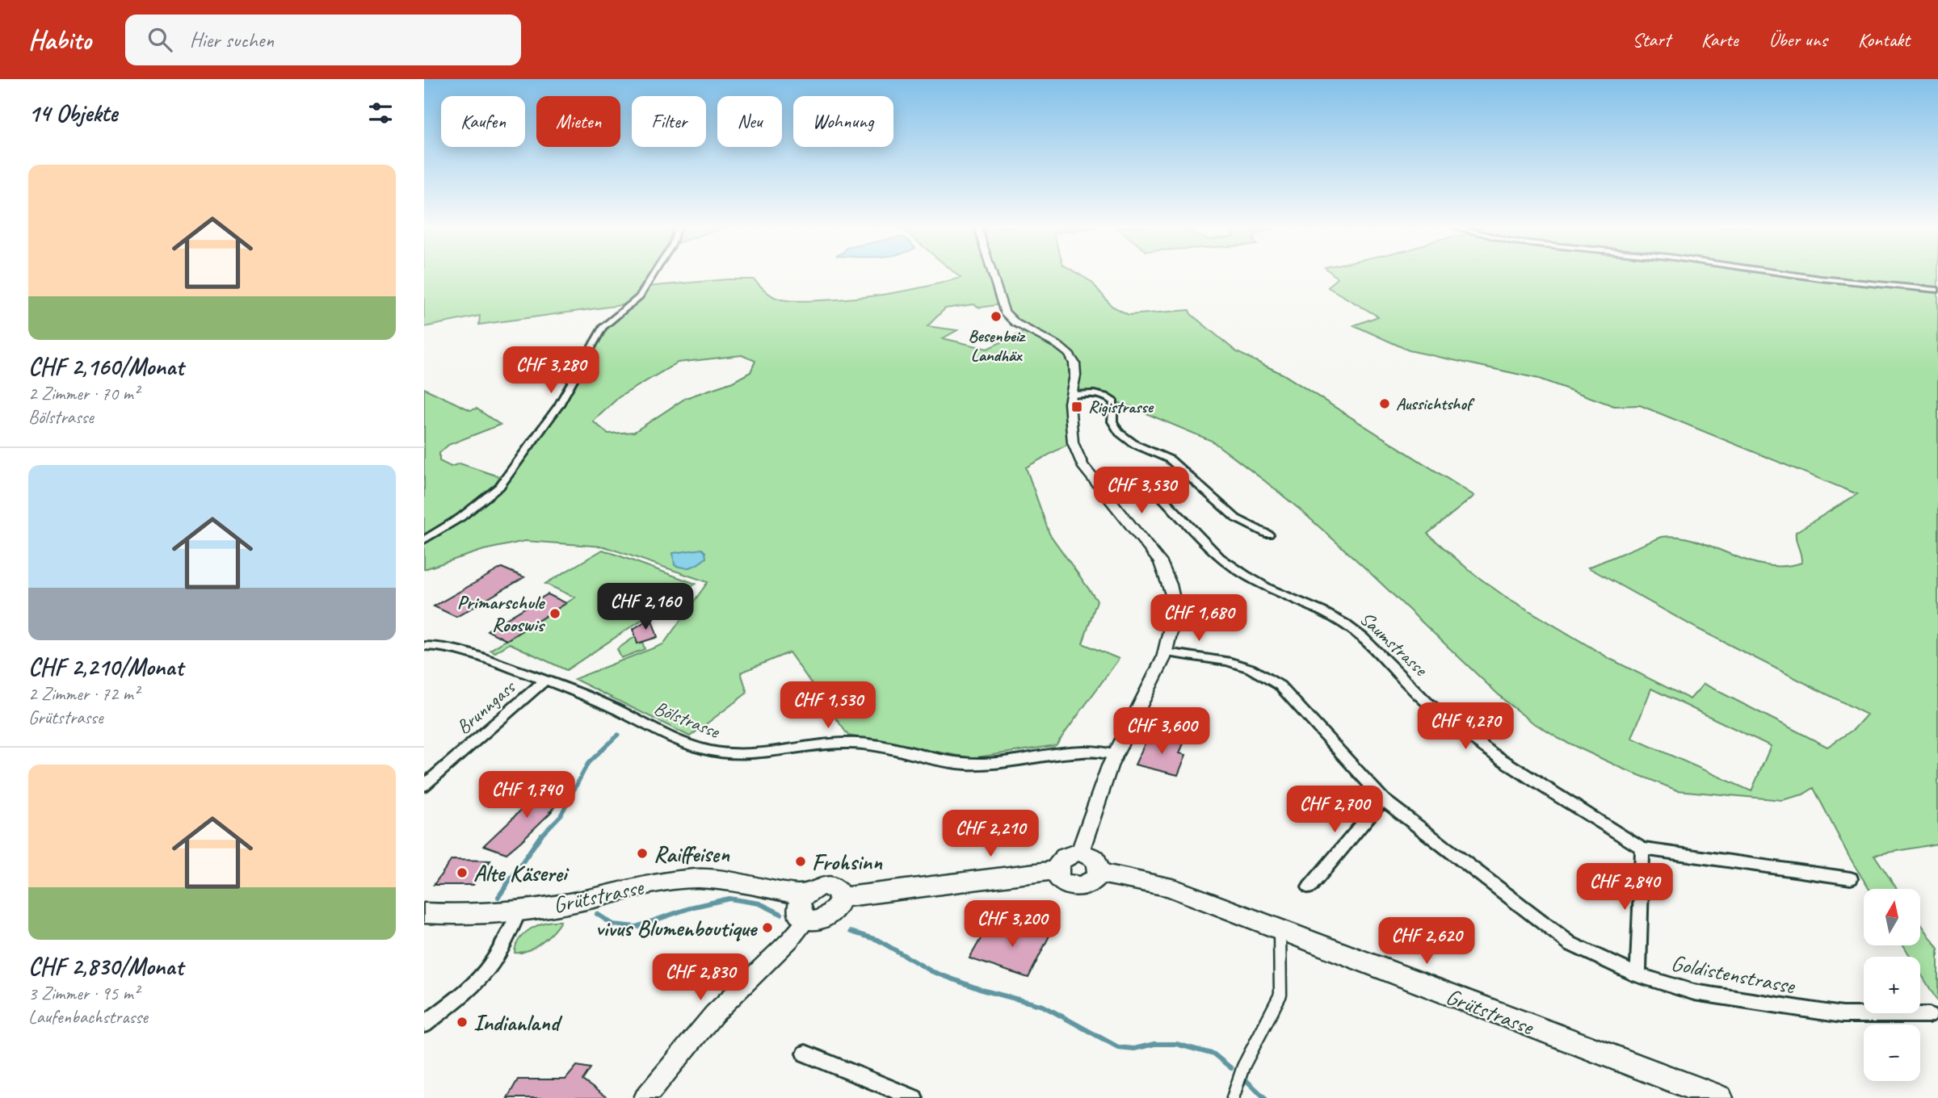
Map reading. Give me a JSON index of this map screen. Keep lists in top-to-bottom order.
{
  "streets": {
    "main road": ["Grütstrasse"],
    "street": [
      "Saumstrasse",
      "Brunngass",
      "Bölstrasse",
      "Goldistenstrasse"
    ]
  },
  "crossings": [
    ["Brunngass", "Bölstrasse"]
  ],
  "places": {
    "other": [
      "Besenbeiz Landhäx",
      "Aussichtshof",
      "Primarschule Rooswis",
      "Raiffeisen",
      "Frohsinn",
      "Alte Käserei",
      "vivus Blumenboutique",
      "Indianland"
    ],
    "transit": ["Rigistrasse"]
  },
  "north": "top",
  "page": {
    "header": "Habito",
    "search": "Hier suchen",
    "nav": [
      "Start",
      "Karte",
      "Über uns",
      "Kontakt"
    ],
    "heading": "14 Objekte",
    "chip": [
      "Kaufen",
      "Mieten",
      "Filter",
      "Neu",
      "Wohnung"
    ],
    "list": [
      {
        "name": "CHF 2,160/Monat",
        "note": "2 Zimmer · 70 m² · Bölstrasse"
      },
      {
        "name": "CHF 2,210/Monat",
        "note": "2 Zimmer · 72 m² · Grütstrasse"
      },
      {
        "name": "CHF 2,830/Monat",
        "note": "3 Zimmer · 95 m² · Laufenbachstrasse"
      }
    ],
    "price": [
      "CHF 3,280",
      "CHF 3,530",
      "CHF 2,160",
      "CHF 1,680",
      "CHF 1,530",
      "CHF 4,270",
      "CHF 3,600",
      "CHF 1,740",
      "CHF 2,700",
      "CHF 2,210",
      "CHF 2,840",
      "CHF 3,200",
      "CHF 2,620",
      "CHF 2,830"
    ],
    "map_buttons": ["+", "−"]
  }
}
